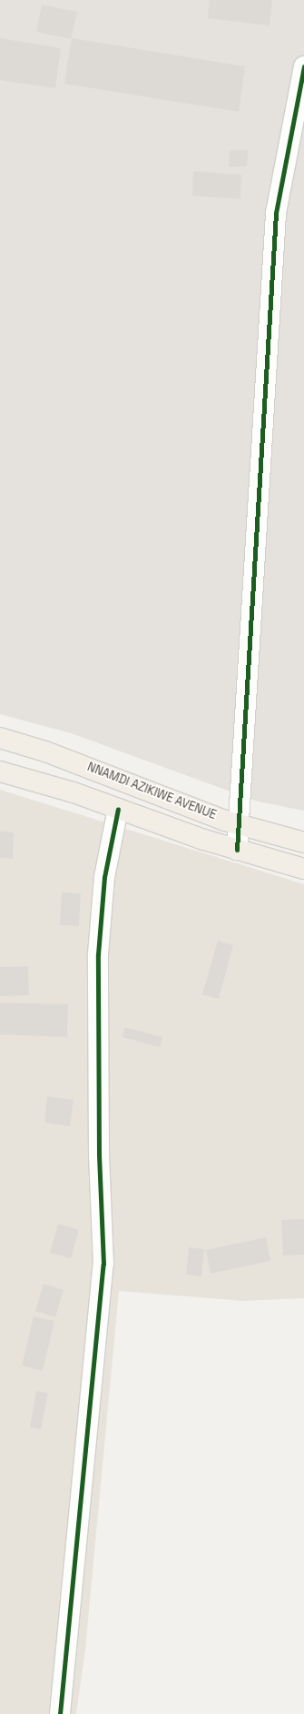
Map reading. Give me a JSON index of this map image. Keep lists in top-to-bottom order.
{
  "streets": {
    "main road": ["NNAMDI AZIKIWE AVENUE"]
  }
}
